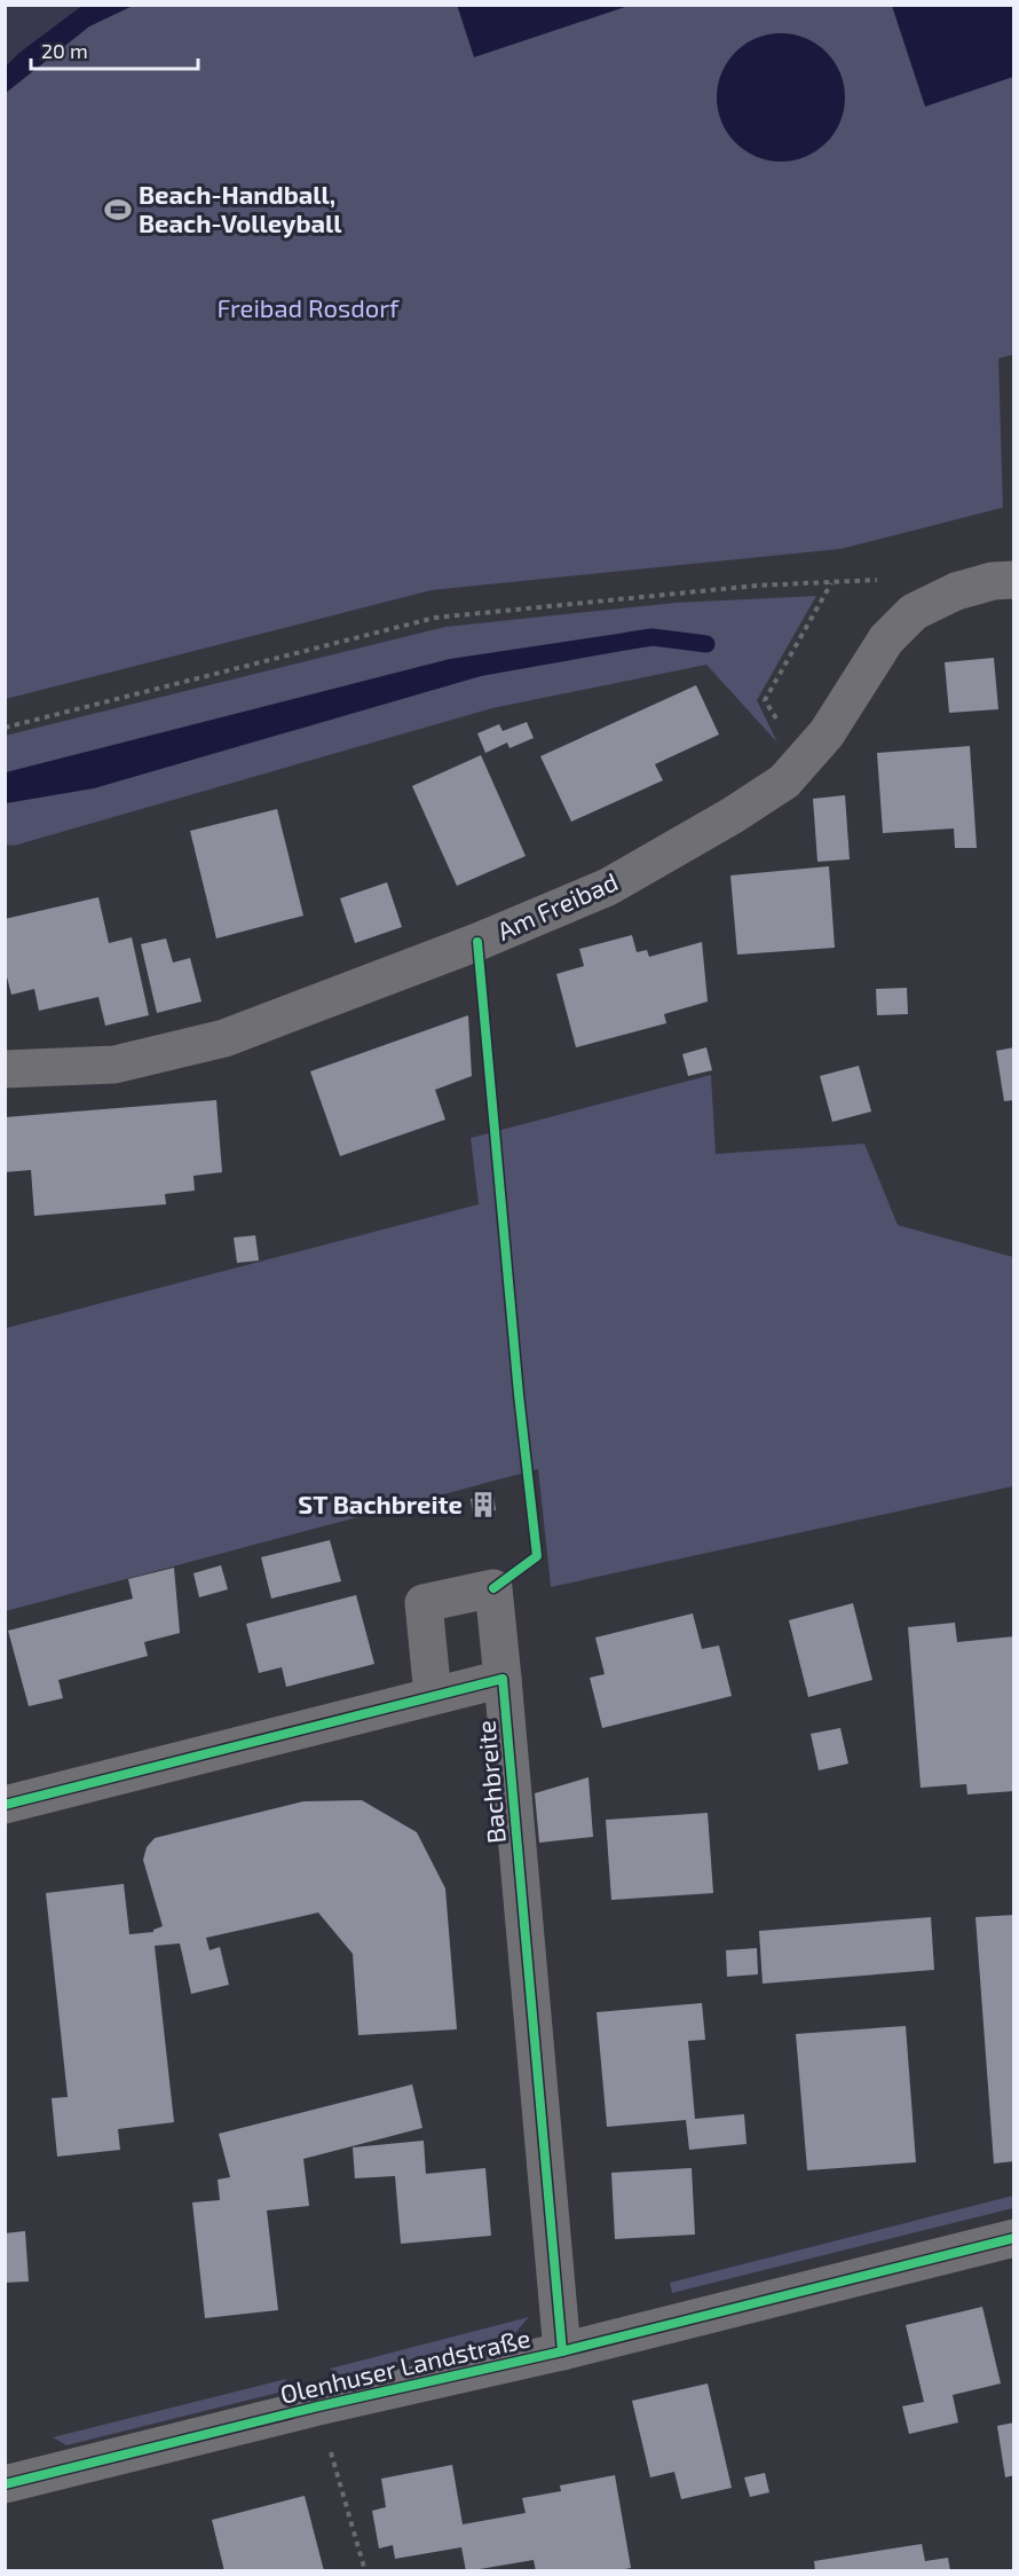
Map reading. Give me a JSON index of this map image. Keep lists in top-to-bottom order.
{
  "streets": {
    "street": ["Am Freibad", "Bachbreite", "Olenhuser Landstraße"]
  },
  "crossings": [
    ["Bachbreite", "Olenhuser Landstraße"]
  ],
  "parks": ["Freibad Rosdorf"],
  "places": {
    "sports": ["Beach-Handball, Beach-Volleyball"],
    "building": ["ST Bachbreite"]
  },
  "scale_bar": "20 m"
}
